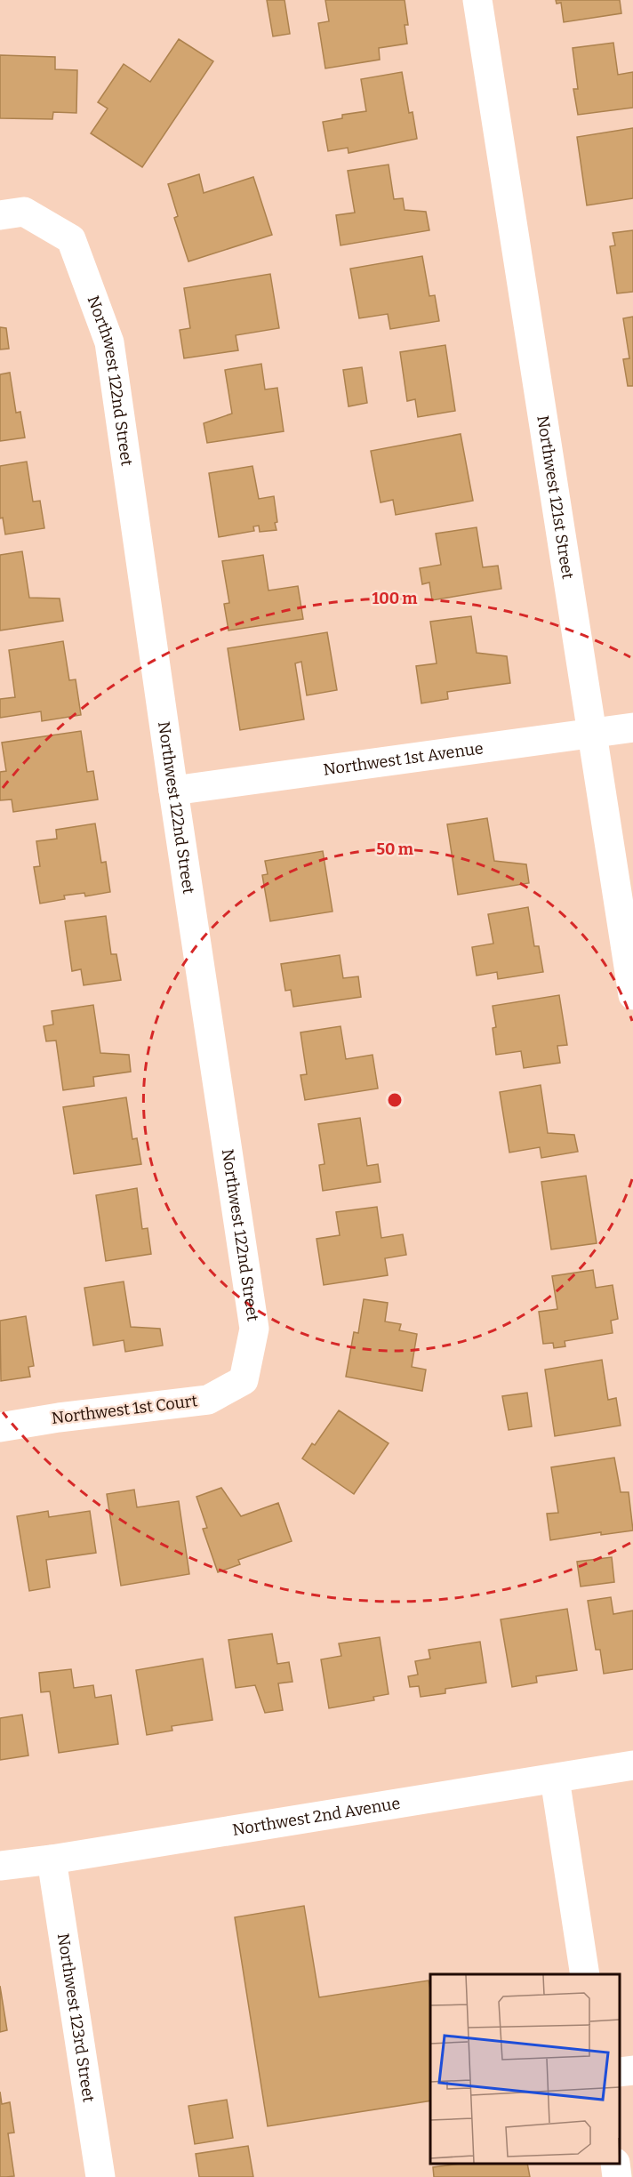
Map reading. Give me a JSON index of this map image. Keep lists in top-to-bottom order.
{
  "streets": {
    "street": [
      "Northwest 122nd Street",
      "Northwest 121st Street",
      "Northwest 1st Avenue",
      "Northwest 1st Court",
      "Northwest 2nd Avenue",
      "Northwest 123rd Street"
    ]
  },
  "crossings": [
    ["Northwest 122nd Street", "Northwest 1st Avenue"],
    ["Northwest 122nd Street", "Northwest 1st Court"],
    ["Northwest 121st Street", "Northwest 1st Avenue"],
    ["Northwest 2nd Avenue", "Northwest 123rd Street"]
  ],
  "rings": ["100 m", "50 m"]
}
